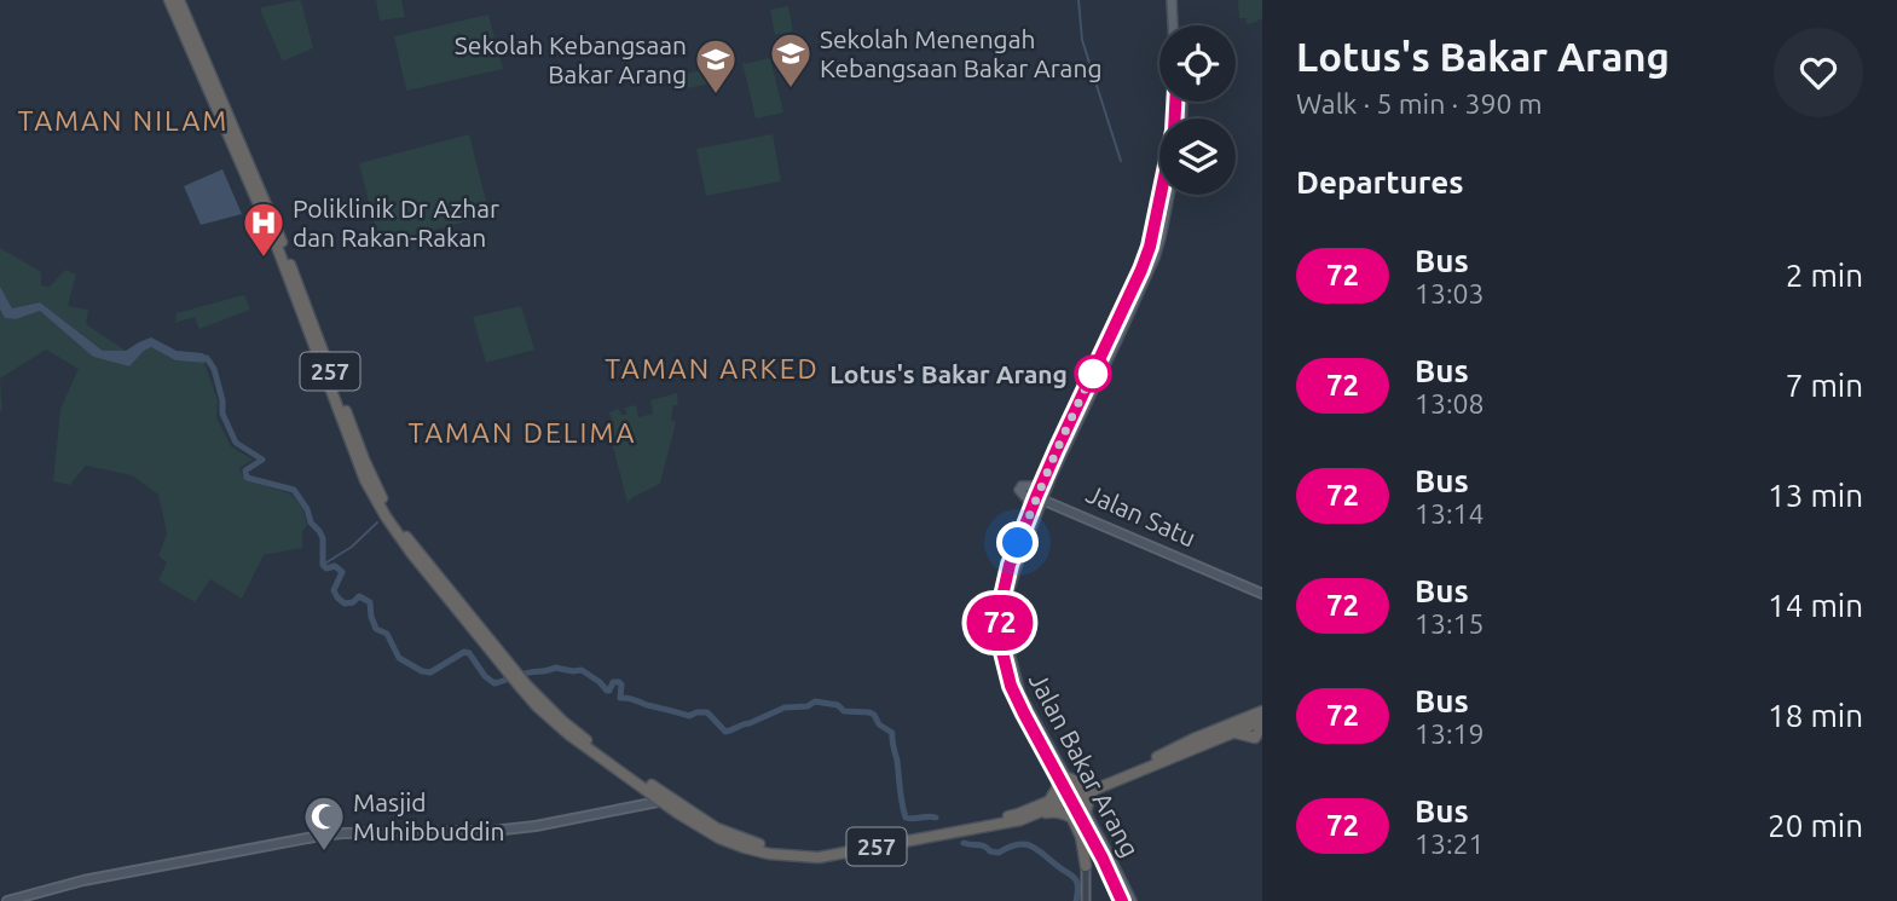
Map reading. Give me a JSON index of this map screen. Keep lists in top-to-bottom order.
{
  "streets": {
    "highway": ["257"],
    "main road": ["Jalan Satu", "Jalan Bakar Arang"]
  },
  "crossings": [
    ["257", "Jalan Bakar Arang"],
    ["Jalan Satu", "Jalan Bakar Arang"]
  ],
  "districts": ["TAMAN NILAM", "TAMAN ARKED", "TAMAN DELIMA"],
  "places": {
    "school or university": ["Sekolah Menengah Kebangsaan Bakar Arang", "Sekolah Kebangsaan Bakar Arang"],
    "hospital": ["Poliklinik Dr Azhar dan Rakan-Rakan"],
    "other": ["Lotus's Bakar Arang"],
    "mosque": ["Masjid Muhibbuddin"]
  },
  "lines": ["bus line 72"],
  "page": {
    "on_map": "72",
    "heading": [
      ["Lotus's Bakar Arang", "Walk · 5 min · 390 m"],
      "Departures"
    ],
    "list": [
      {
        "mark": "72",
        "name": "Bus",
        "note": "13:03",
        "value": "2 min"
      },
      {
        "mark": "72",
        "name": "Bus",
        "note": "13:08",
        "value": "7 min"
      },
      {
        "mark": "72",
        "name": "Bus",
        "note": "13:14",
        "value": "13 min"
      },
      {
        "mark": "72",
        "name": "Bus",
        "note": "13:15",
        "value": "14 min"
      },
      {
        "mark": "72",
        "name": "Bus",
        "note": "13:19",
        "value": "18 min"
      },
      {
        "mark": "72",
        "name": "Bus",
        "note": "13:21",
        "value": "20 min"
      }
    ]
  }
}
